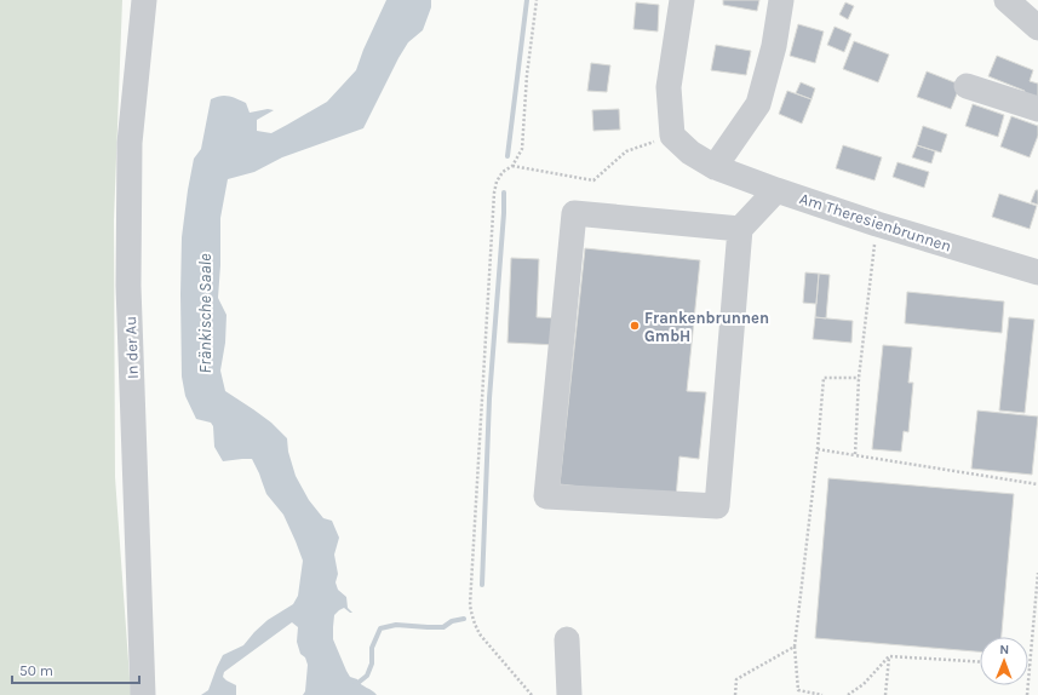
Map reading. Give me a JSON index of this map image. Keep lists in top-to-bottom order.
{
  "streets": {
    "street": ["Am Theresienbrunnen", "In der Au"]
  },
  "water": ["Fränkische Saale"],
  "places": ["Frankenbrunnen GmbH"],
  "scale_bar": "50 m",
  "north": "top"
}
